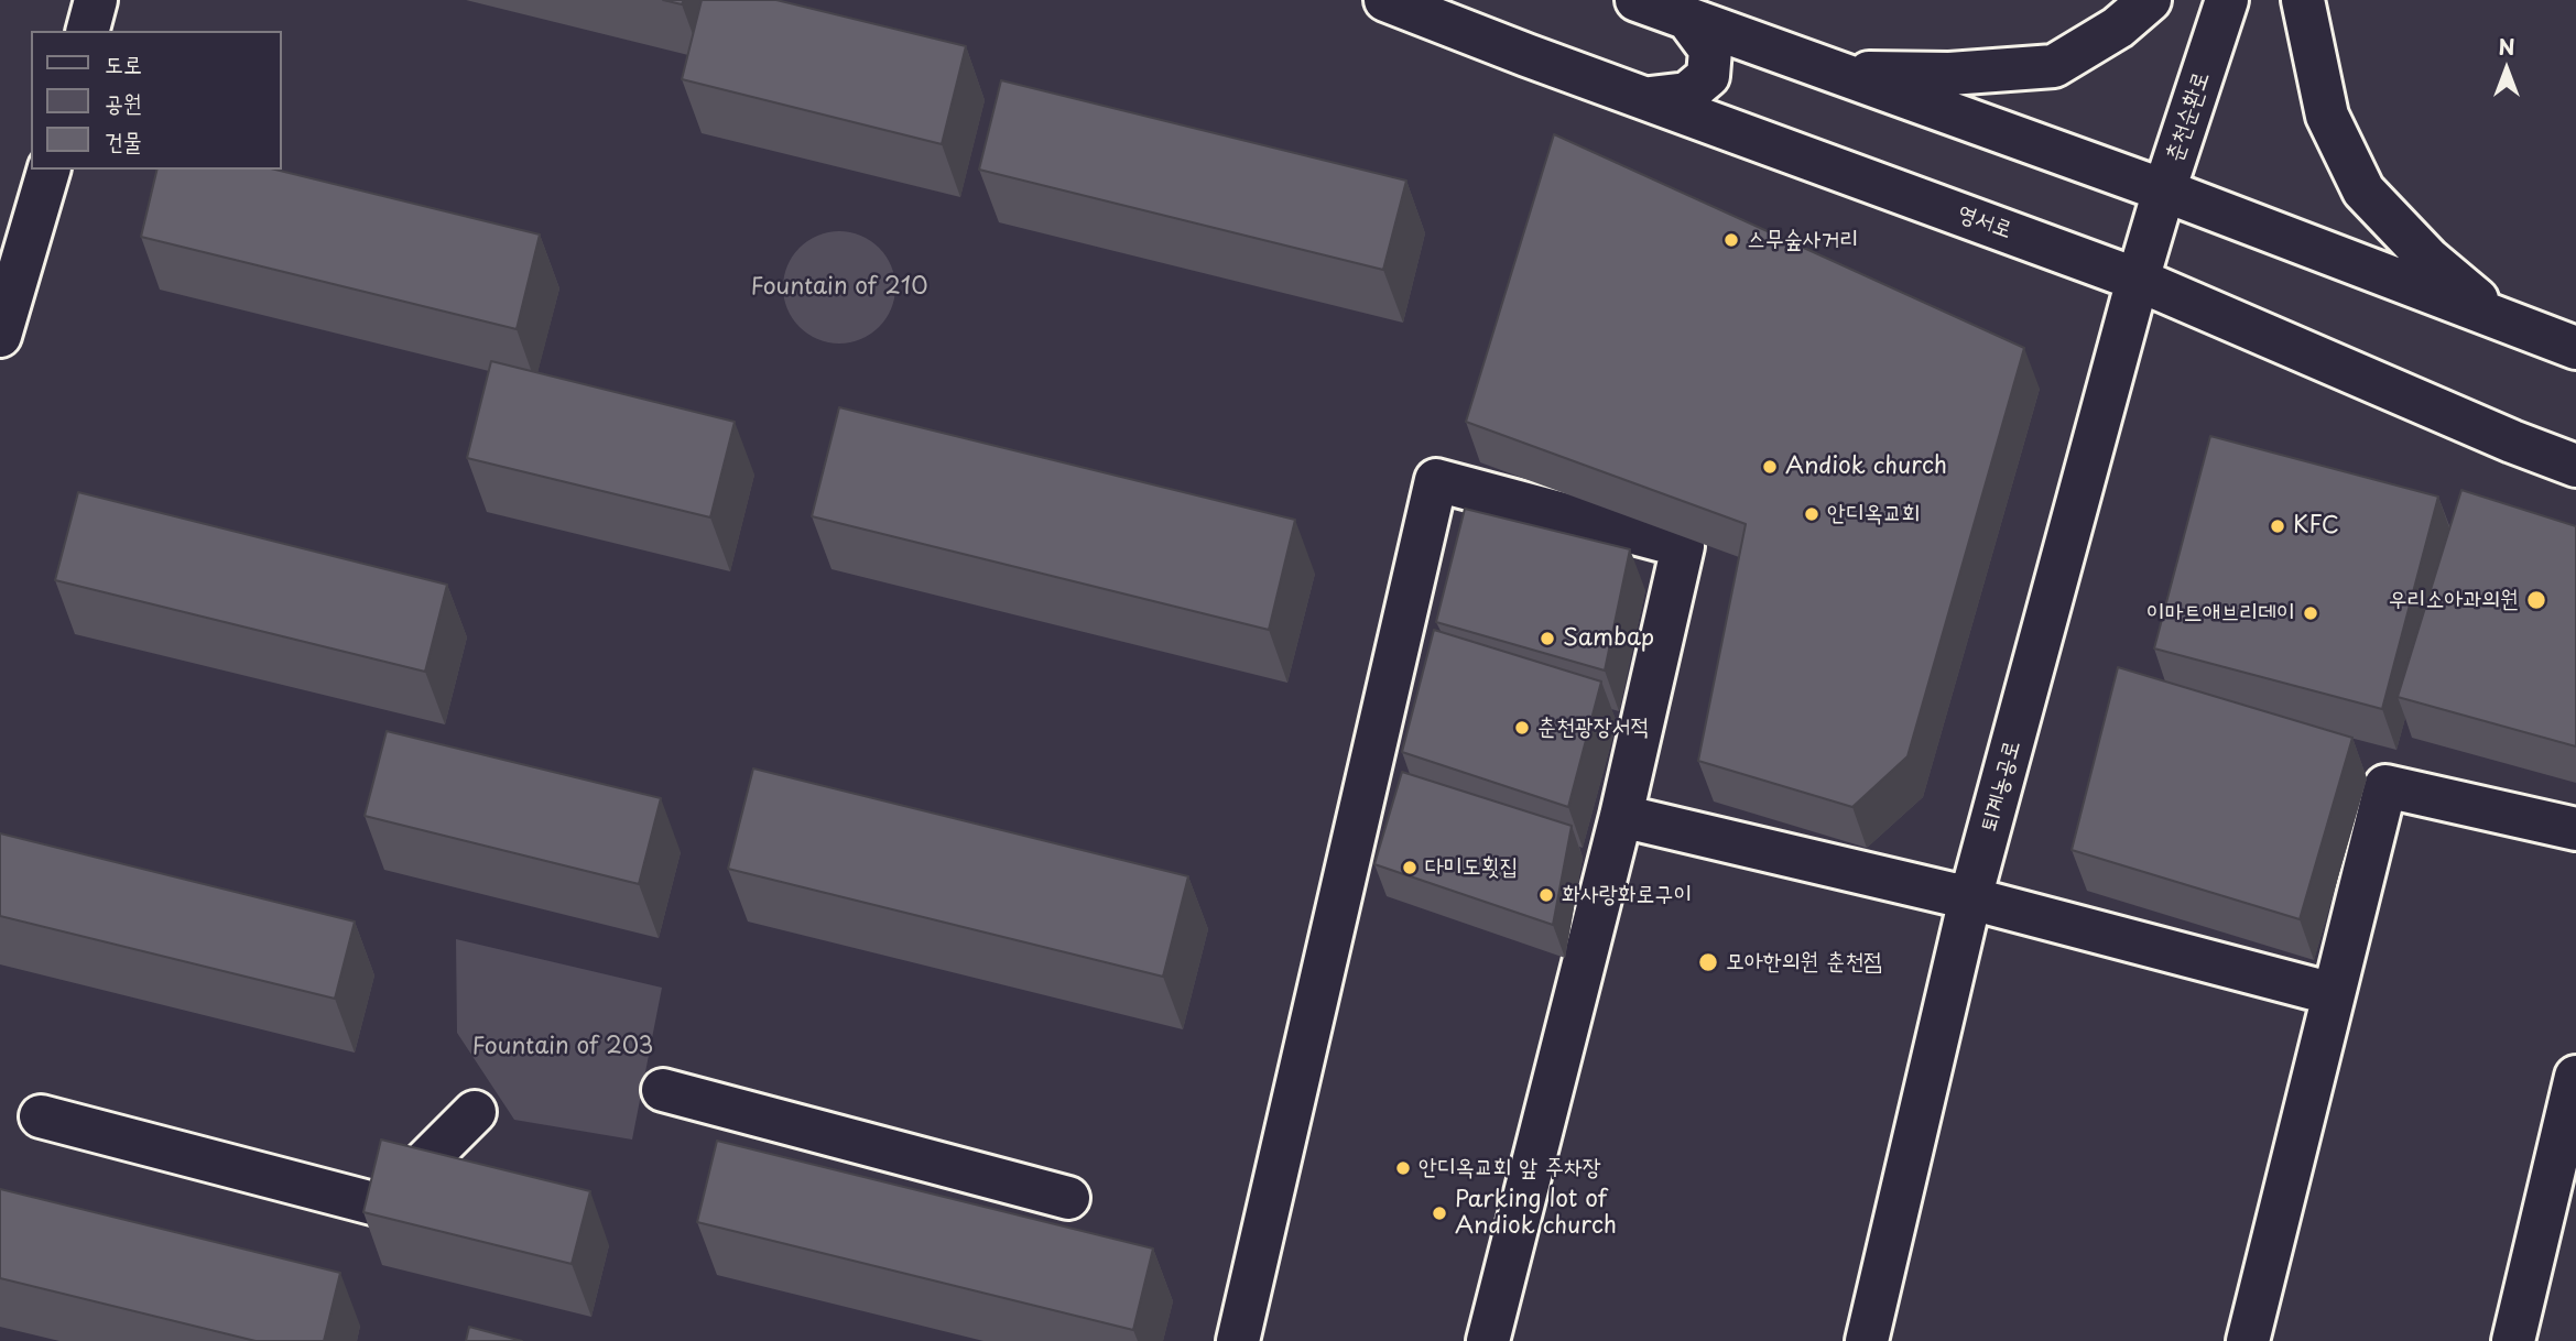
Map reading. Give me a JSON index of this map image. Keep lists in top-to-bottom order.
{
  "streets": {
    "street": ["춘천순환로", "영서로", "퇴계농공로"]
  },
  "crossings": [
    ["춘천순환로", "퇴계농공로"],
    ["영서로", "퇴계농공로"]
  ],
  "parks": ["Fountain of 210", "Fountain of 203"],
  "places": [
    "스무숲사거리",
    "Andiok church",
    "안디옥교회",
    "KFC",
    "우리소아과의원",
    "이마트애브리데이",
    "Sambap",
    "춘천광장서적",
    "다미도횟집",
    "화사랑화로구이",
    "모아한의원 춘천점",
    "안디옥교회 앞 주차장",
    "Parking lot of Andiok church"
  ],
  "legend": ["도로", "공원", "건물"],
  "north": "top"
}
